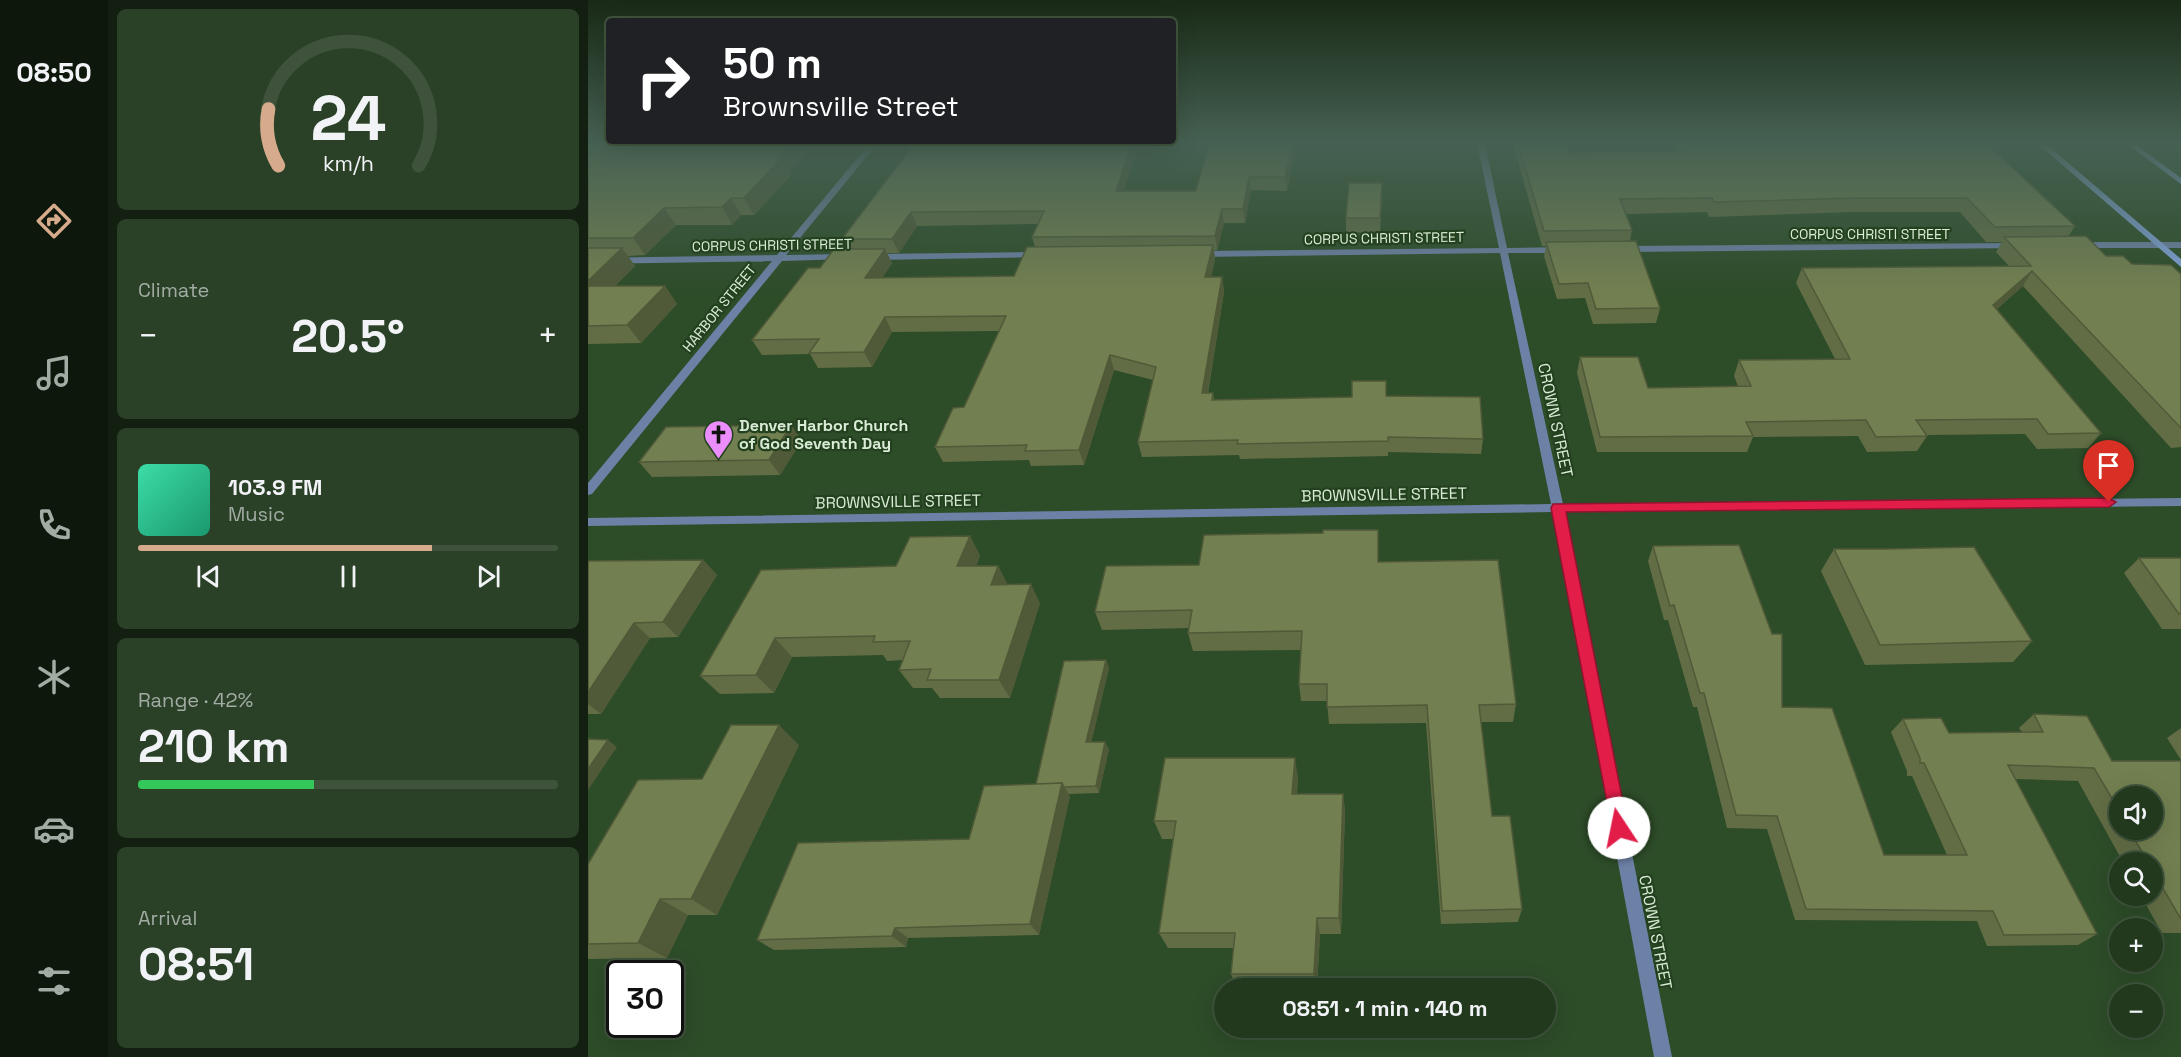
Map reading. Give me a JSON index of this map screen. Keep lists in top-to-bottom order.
{
  "streets": {
    "street": [
      "CORPUS CHRISTI STREET",
      "HARBOR STREET",
      "CROWN STREET",
      "BROWNSVILLE STREET"
    ]
  },
  "crossings": [
    ["CORPUS CHRISTI STREET", "HARBOR STREET"],
    ["CORPUS CHRISTI STREET", "CROWN STREET"],
    ["CROWN STREET", "BROWNSVILLE STREET"]
  ],
  "places": {
    "church": ["Denver Harbor Church of God Seventh Day"]
  },
  "page": {
    "tabs": "08:50",
    "turn": ["50 m", "Brownsville Street"],
    "tile": [
      "Climate",
      ["Range · 42%", "210 km"],
      ["Arrival", "08:51"]
    ],
    "heat": ["−", "20.5°", "+"],
    "song": ["103.9 FM", "Music"],
    "map_buttons": ["+", "−"],
    "limit": "30",
    "trip": "08:51 · 1 min · 140 m",
    "gauge": ["24", "km/h"]
  }
}
